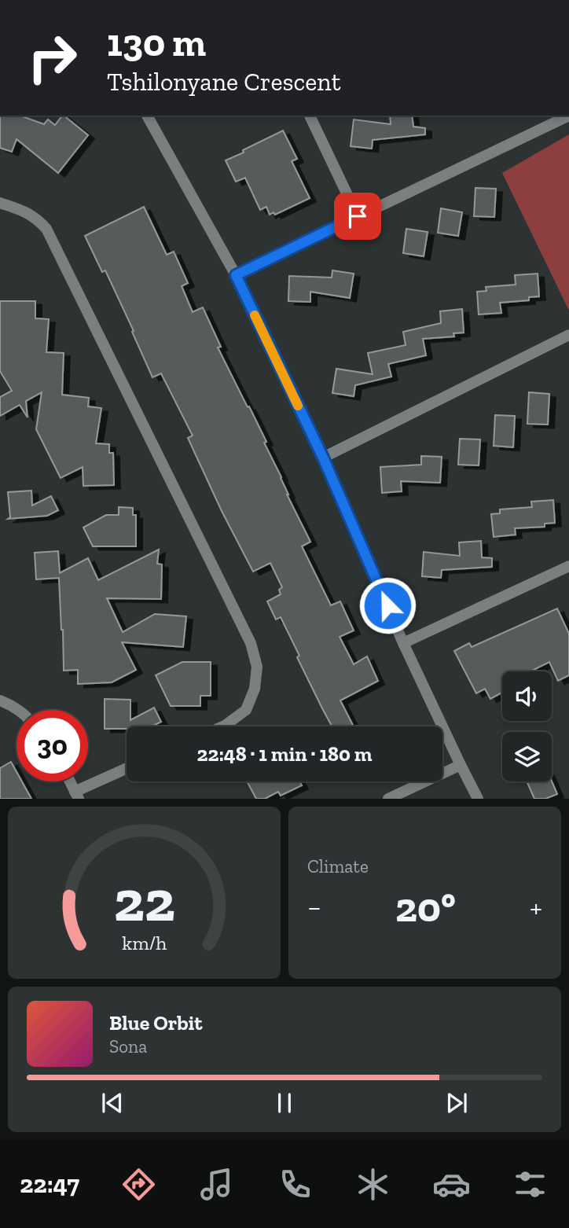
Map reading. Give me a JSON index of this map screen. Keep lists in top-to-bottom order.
{
  "page": {
    "turn": ["130 m", "Tshilonyane Crescent"],
    "limit": "30",
    "trip": "22:48 · 1 min · 180 m",
    "tile": "Climate",
    "heat": ["−", "20°", "+"],
    "song": ["Blue Orbit", "Sona"],
    "tabs": "22:47",
    "gauge": ["22", "km/h"]
  }
}
